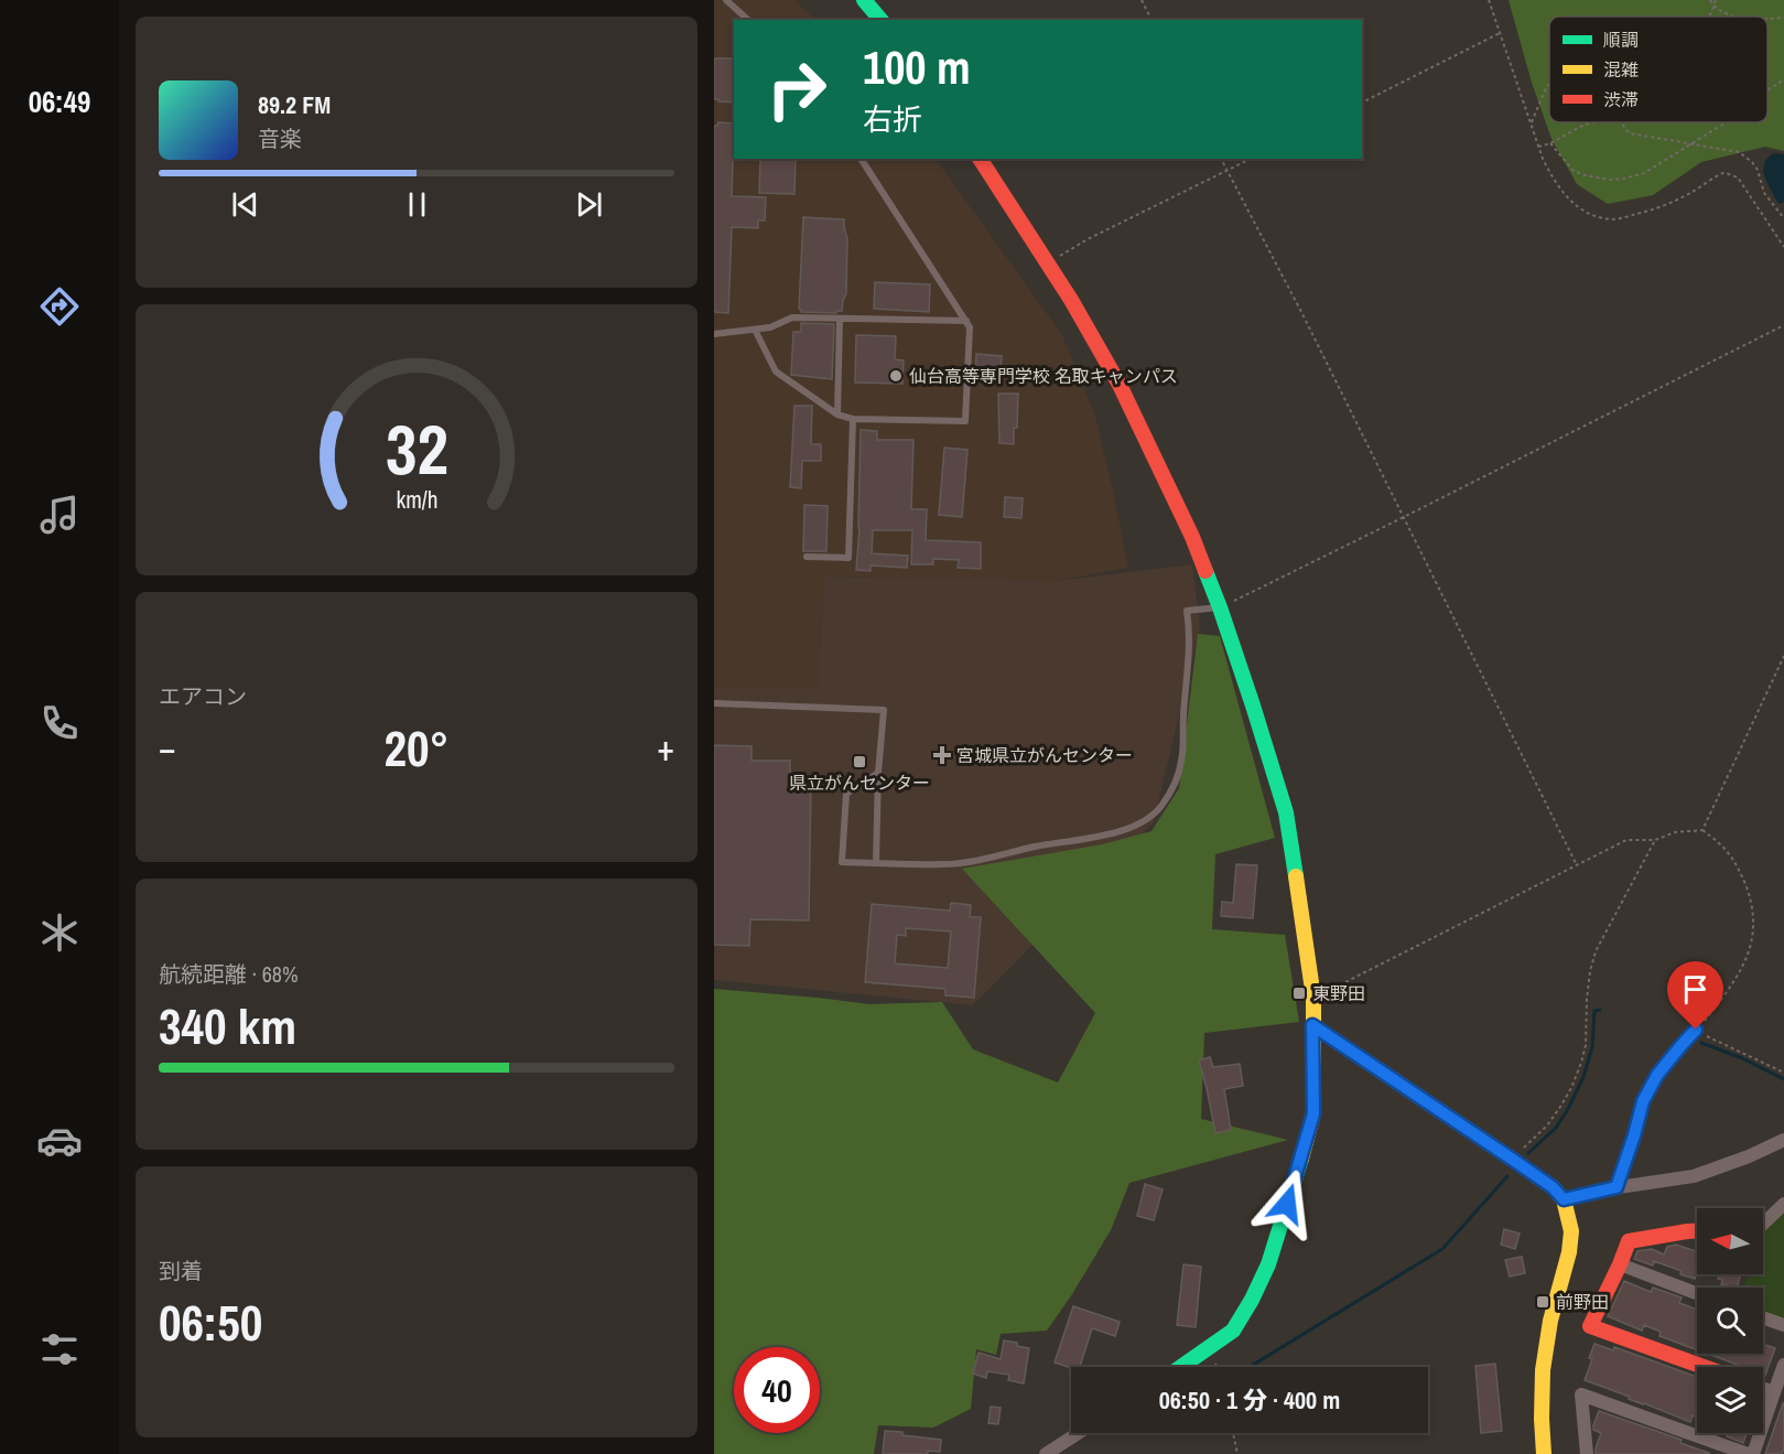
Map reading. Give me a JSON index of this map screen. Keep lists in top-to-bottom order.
{
  "places": {
    "other": ["仙台高等専門学校 名取キャンパス"],
    "health": ["宮城県立がんセンター"],
    "transit": ["県立がんセンター", "東野田", "前野田"]
  },
  "legend": ["順調", "混雑", "渋滞"],
  "north": "left",
  "page": {
    "tabs": "06:49",
    "turn": ["100 m", "右折"],
    "song": ["89.2 FM", "音楽"],
    "tile": [
      "エアコン",
      ["航続距離 · 68%", "340 km"],
      ["到着", "06:50"]
    ],
    "heat": ["−", "20°", "+"],
    "limit": "40",
    "trip": "06:50 · 1 分 · 400 m",
    "gauge": ["32", "km/h"]
  }
}
